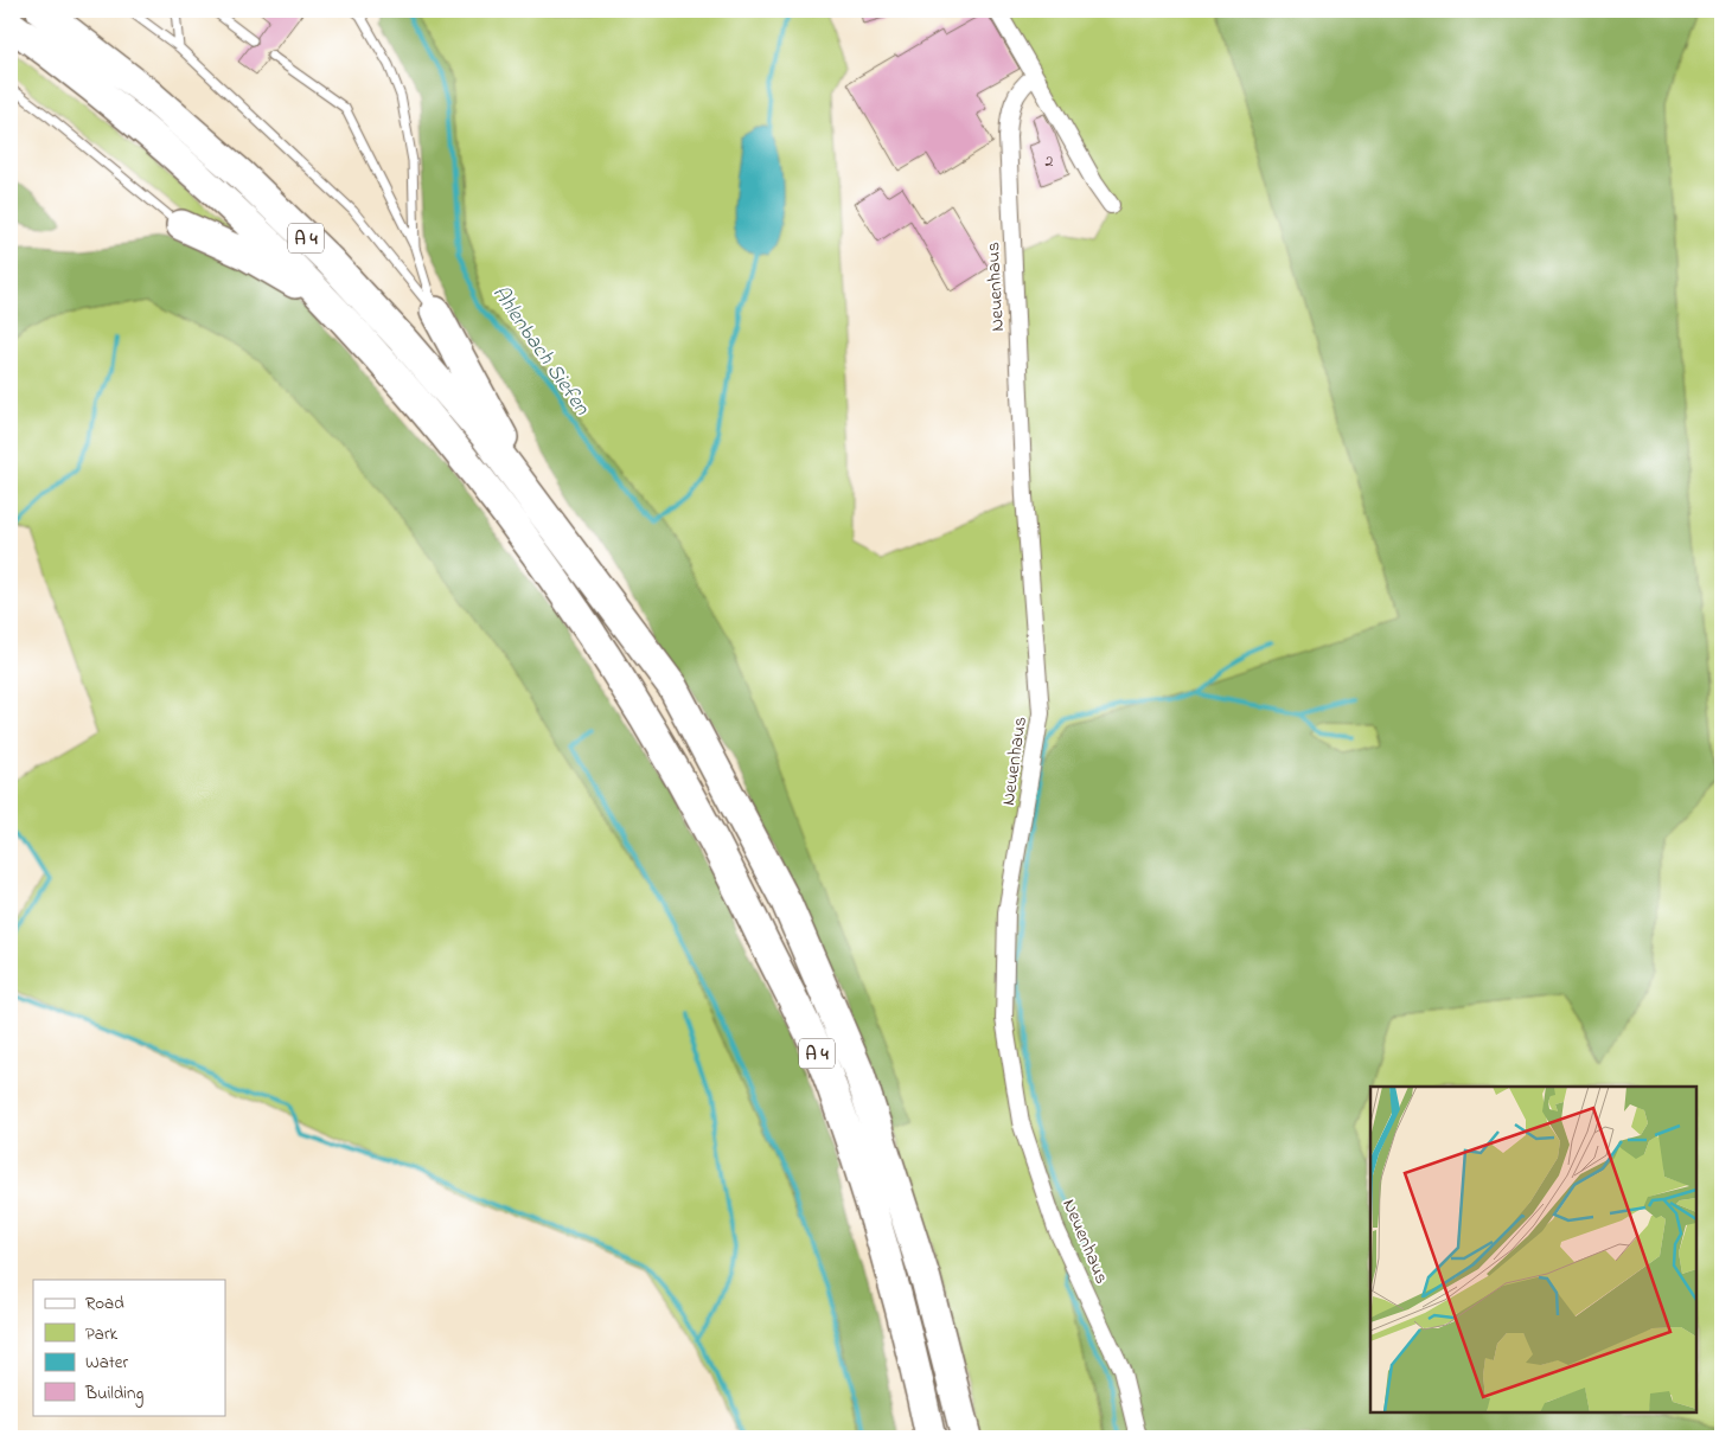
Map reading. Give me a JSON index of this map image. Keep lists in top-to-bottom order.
{
  "streets": {
    "highway": ["A 4"],
    "street": ["Neuenhaus"]
  },
  "water": ["Ahlenbach Siefen"],
  "house_numbers": ["2"],
  "legend": [
    "Road",
    "Park",
    "Water",
    "Building"
  ]
}
